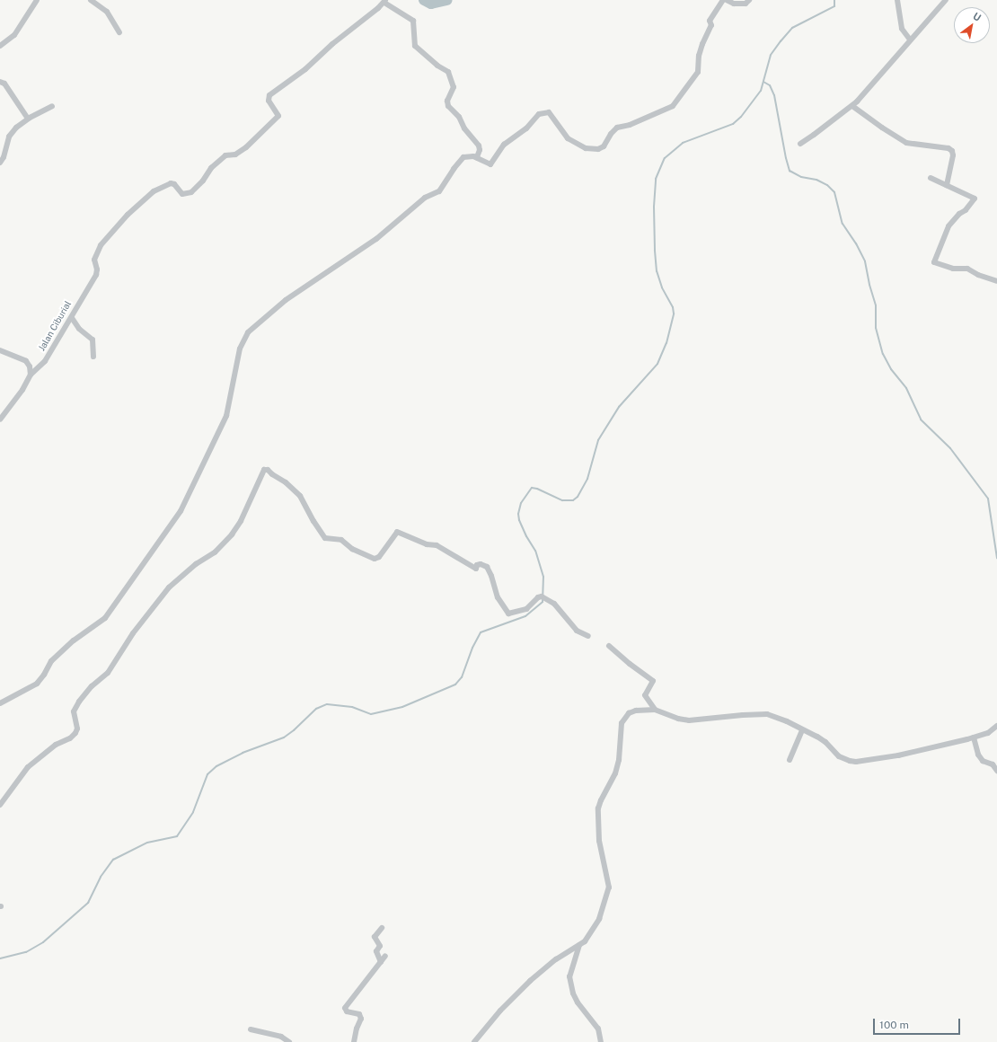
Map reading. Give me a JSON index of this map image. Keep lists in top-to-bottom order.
{
  "streets": {
    "street": ["Jalan Ciburial"]
  },
  "scale_bar": "100 m",
  "north": "top right"
}
